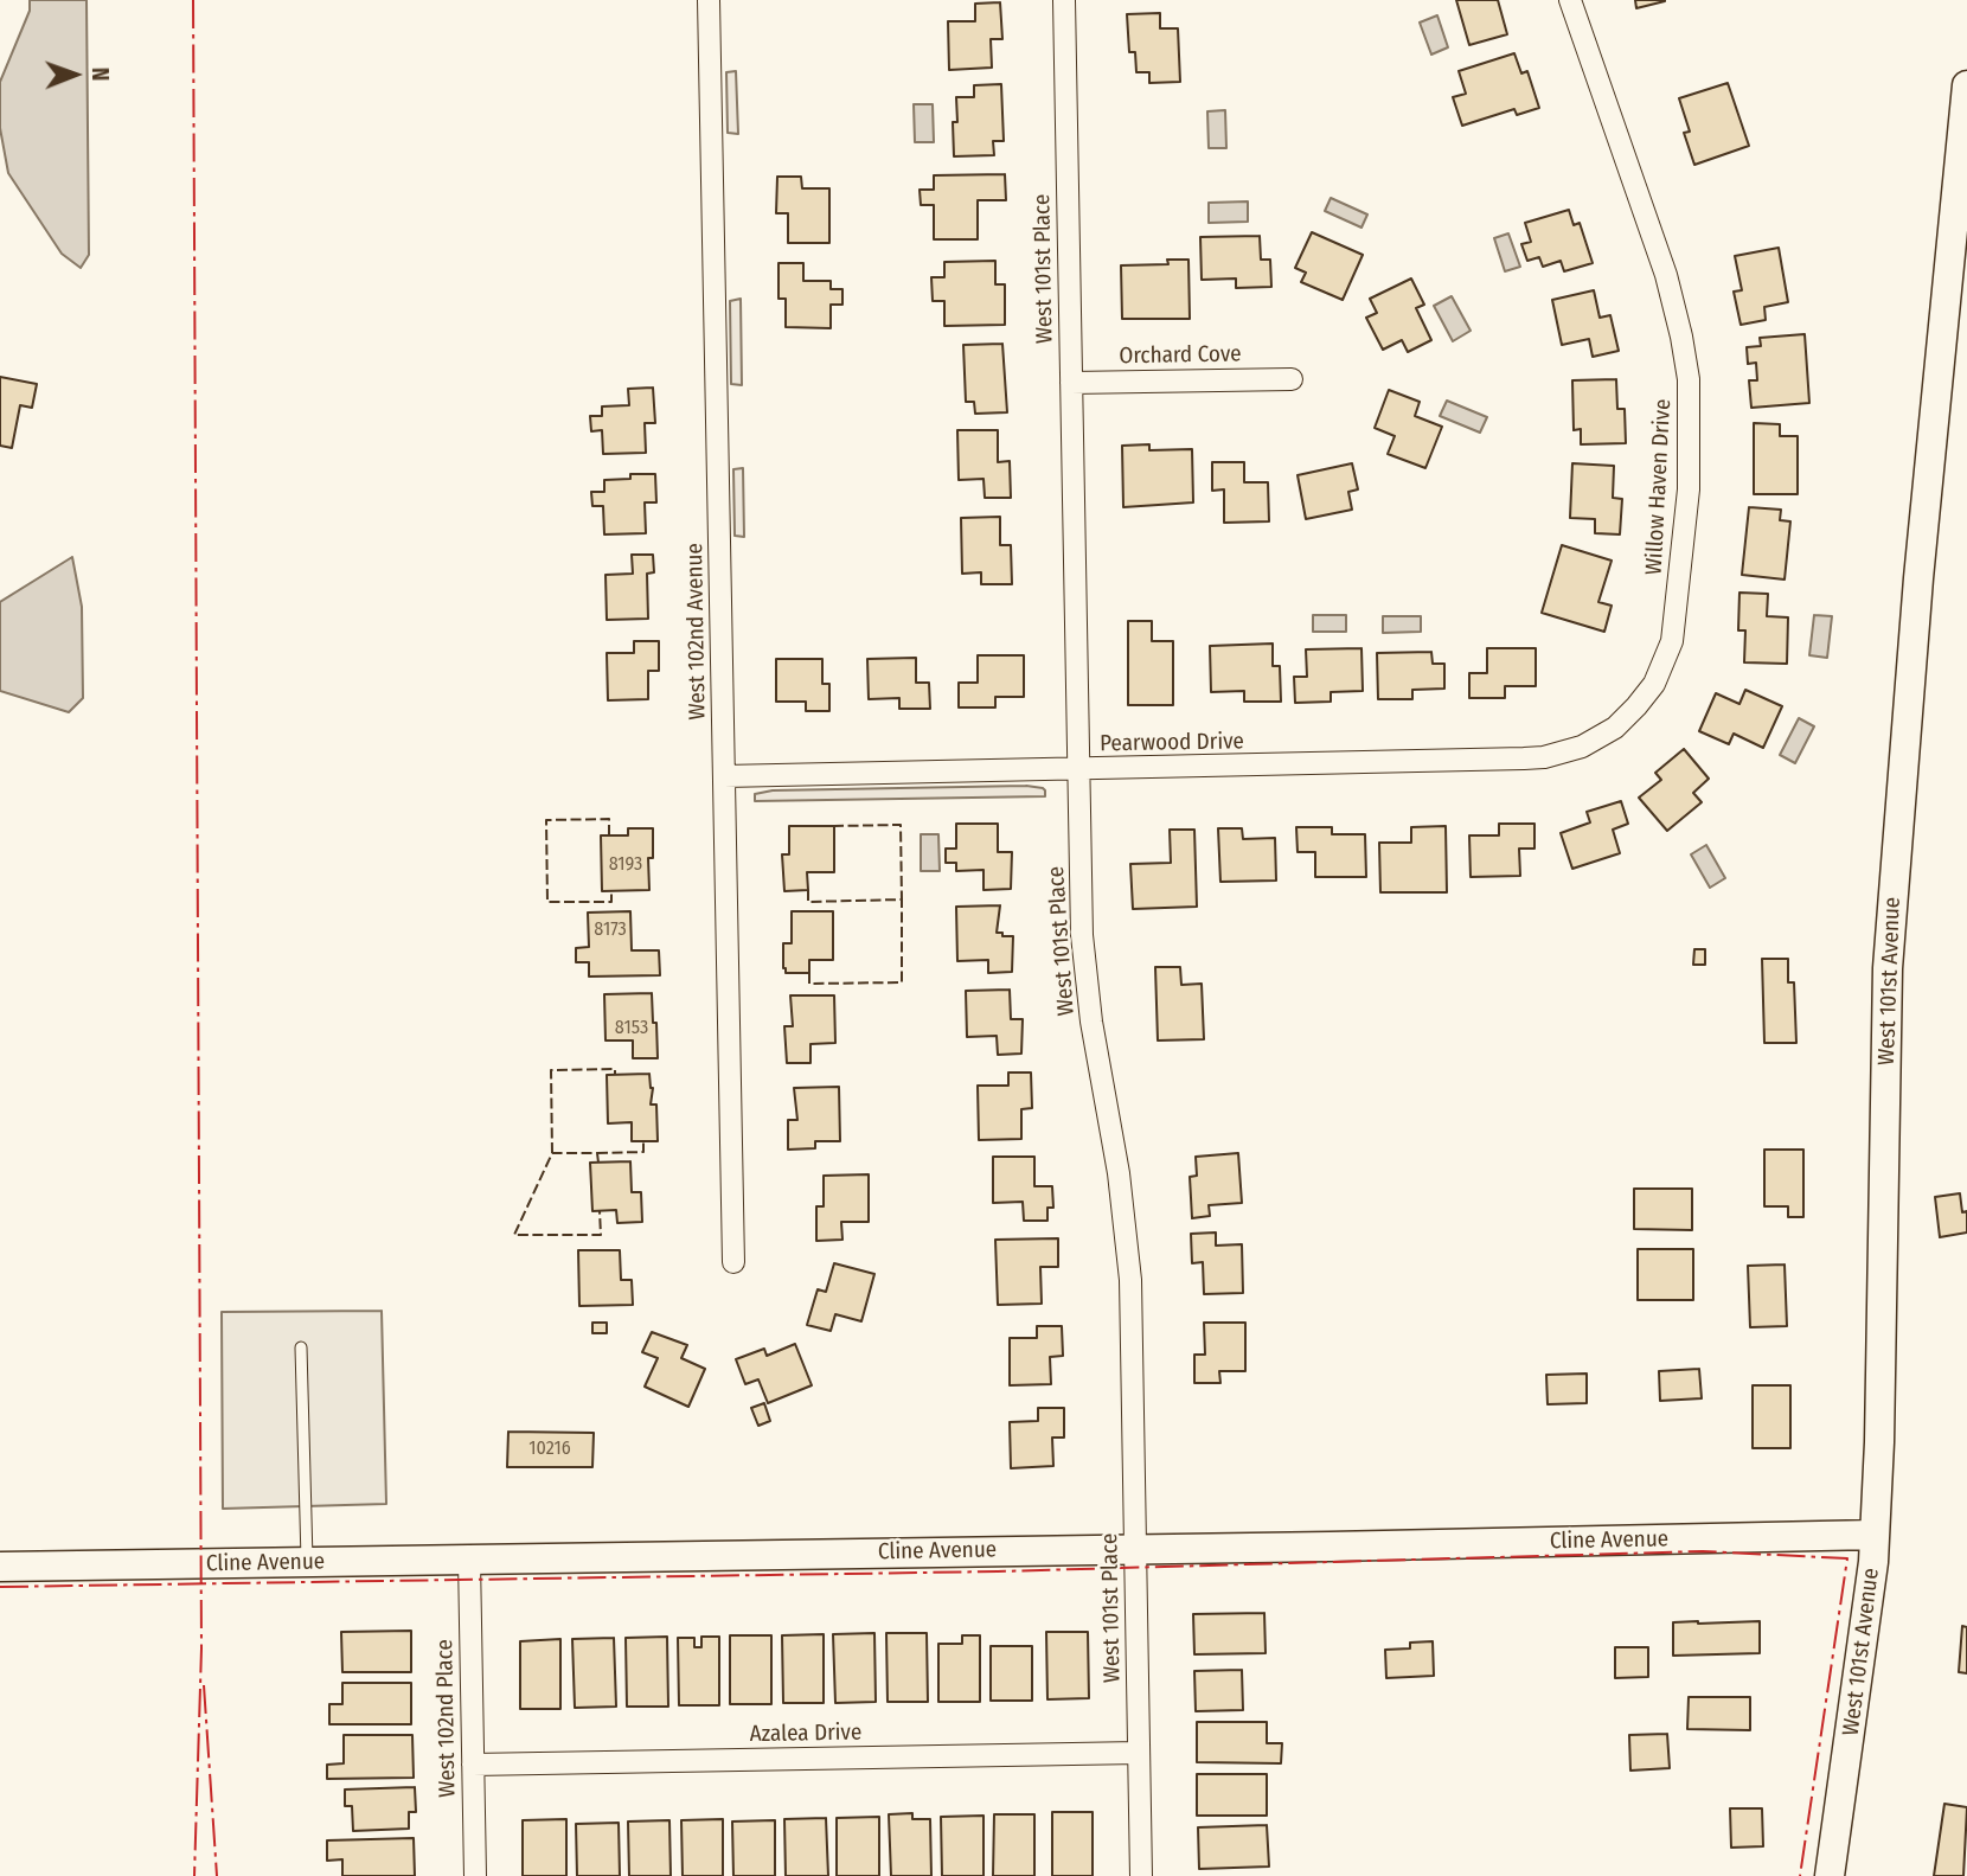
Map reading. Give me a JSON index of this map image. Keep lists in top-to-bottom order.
{
  "streets": {
    "street": [
      "West 101st Place",
      "Orchard Cove",
      "Willow Haven Drive",
      "West 102nd Avenue",
      "Pearwood Drive",
      "West 101st Avenue",
      "Cline Avenue",
      "West 102nd Place",
      "Azalea Drive"
    ]
  },
  "crossings": [
    ["West 101st Place", "Orchard Cove"],
    ["West 101st Place", "Pearwood Drive"],
    ["West 101st Place", "Cline Avenue"],
    ["West 101st Place", "Azalea Drive"],
    ["Willow Haven Drive", "Pearwood Drive"],
    ["West 102nd Avenue", "Pearwood Drive"],
    ["West 101st Avenue", "Cline Avenue"],
    ["Cline Avenue", "West 102nd Place"],
    ["West 102nd Place", "Azalea Drive"]
  ],
  "house_numbers": [
    "8193",
    "8173",
    "8153",
    "10216"
  ],
  "north": "right"
}
